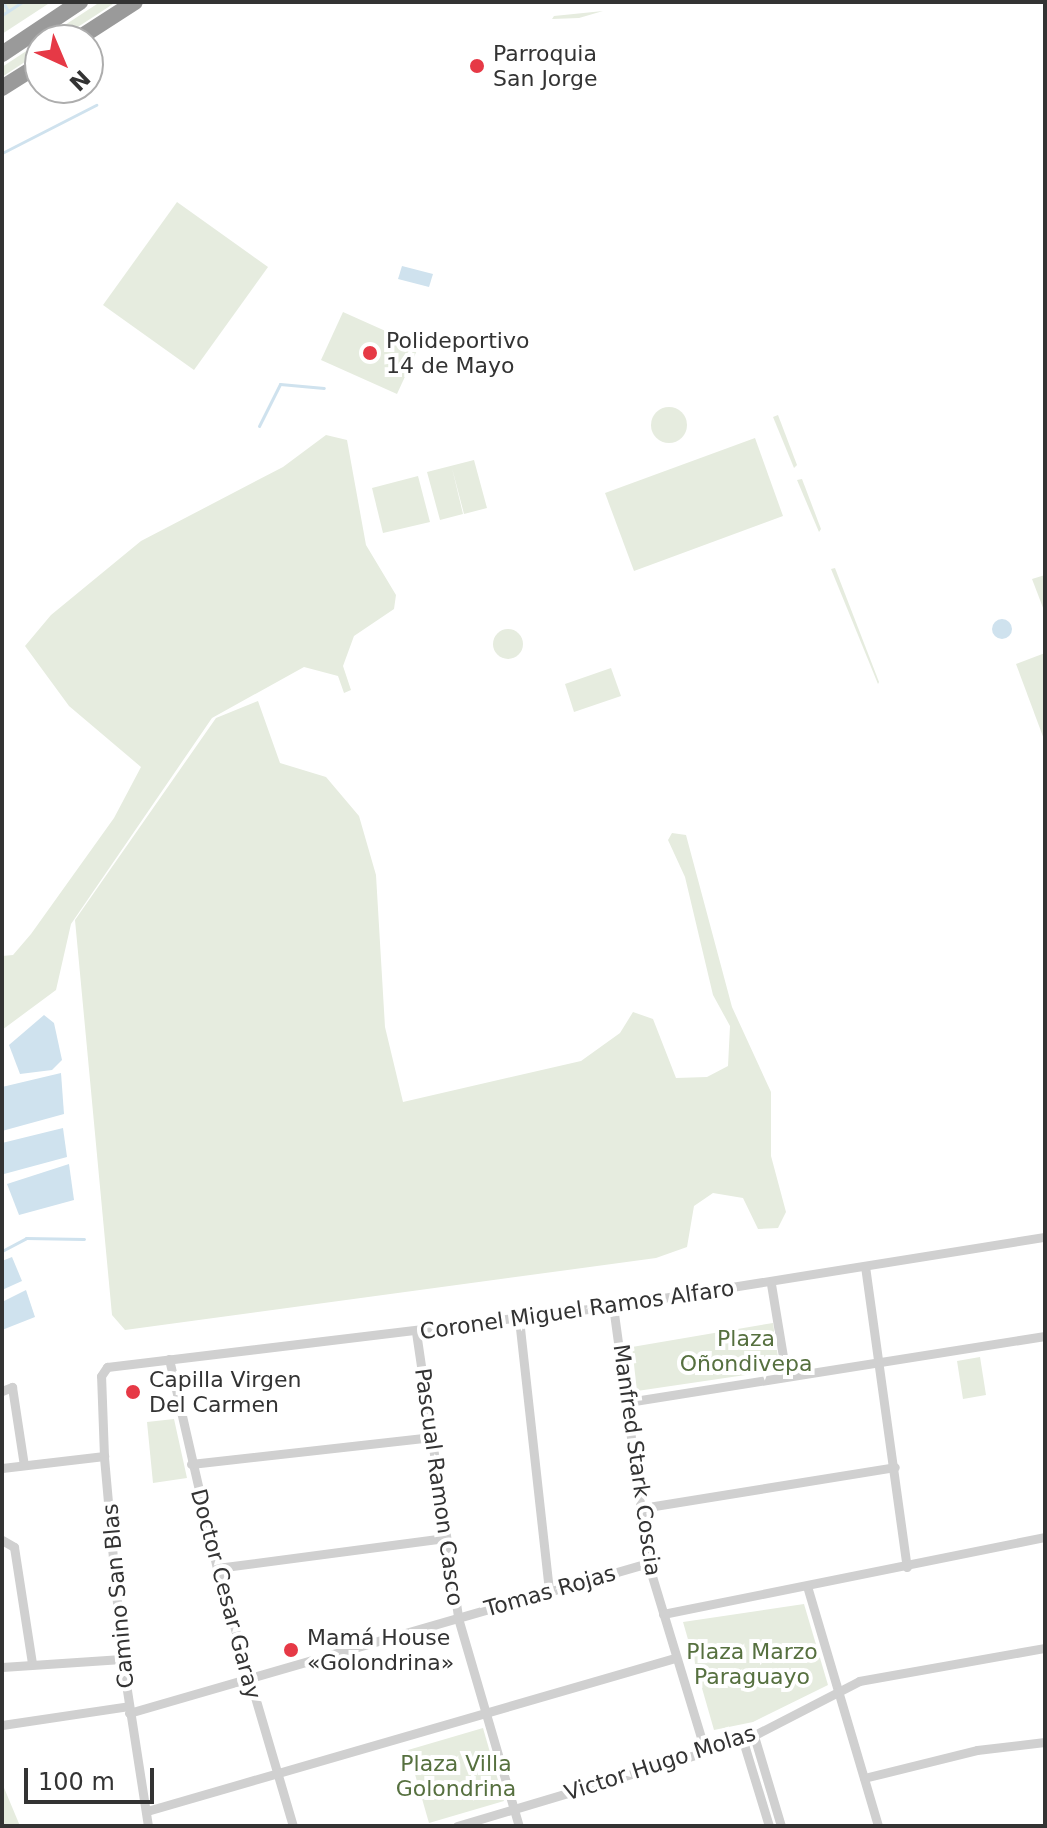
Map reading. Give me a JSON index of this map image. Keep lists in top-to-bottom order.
{
  "streets": {
    "street": [
      "Coronel Miguel Ramos Alfaro",
      "Manfred Stark Coscia",
      "Pascual Ramon Casco",
      "Tomas Rojas",
      "Doctor Cesar Garay",
      "Camino San Blas",
      "Victor Hugo Molas"
    ]
  },
  "crossings": [
    ["Coronel Miguel Ramos Alfaro", "Manfred Stark Coscia"],
    ["Coronel Miguel Ramos Alfaro", "Pascual Ramon Casco"],
    ["Coronel Miguel Ramos Alfaro", "Doctor Cesar Garay"],
    ["Coronel Miguel Ramos Alfaro", "Camino San Blas"],
    ["Manfred Stark Coscia", "Tomas Rojas"],
    ["Manfred Stark Coscia", "Victor Hugo Molas"],
    ["Pascual Ramon Casco", "Tomas Rojas"],
    ["Pascual Ramon Casco", "Victor Hugo Molas"],
    ["Tomas Rojas", "Doctor Cesar Garay"],
    ["Tomas Rojas", "Camino San Blas"]
  ],
  "parks": ["Plaza Oñondivepa", "Plaza Marzo Paraguayo", "Plaza Villa Golondrina"],
  "places": [
    "Parroquia San Jorge",
    "Polideportivo 14 de Mayo",
    "Capilla Virgen Del Carmen",
    "Mamá House «Golondrina»"
  ],
  "scale_bar": "100 m",
  "north": "bottom right"
}
